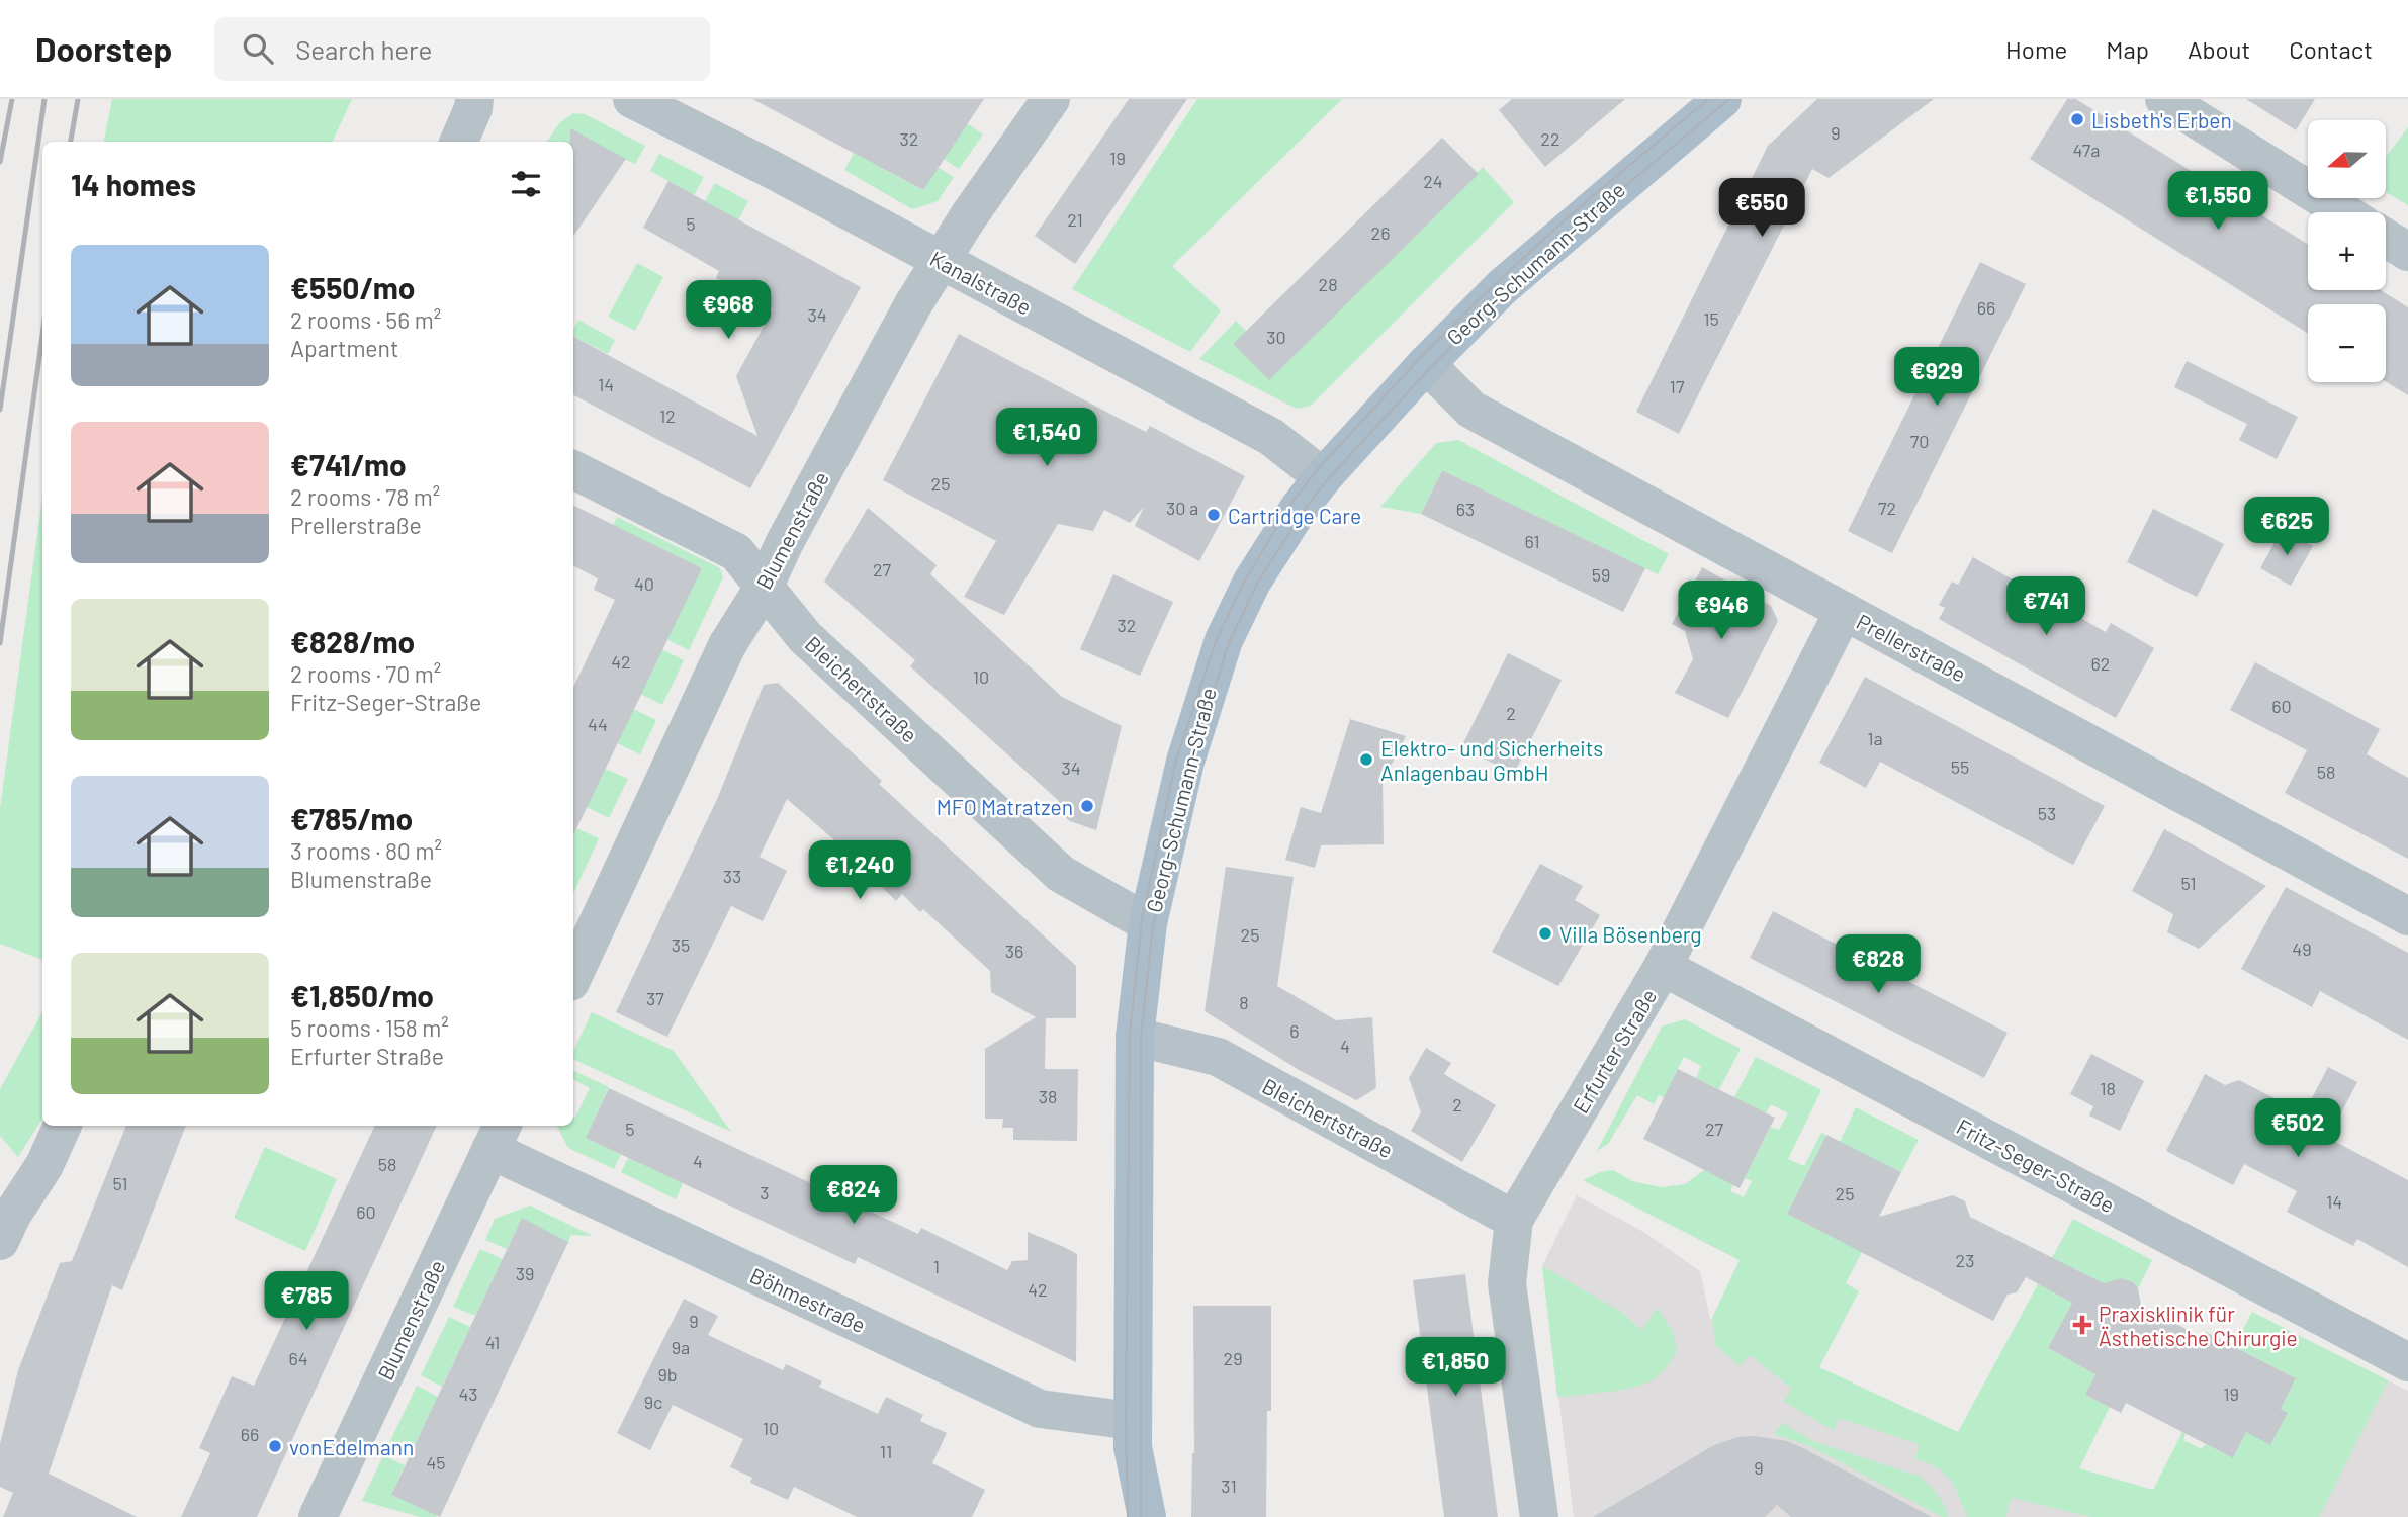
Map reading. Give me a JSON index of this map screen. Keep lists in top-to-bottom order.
{
  "streets": {
    "main road": ["Georg-Schumann-Straße"],
    "street": [
      "Kanalstraße",
      "Blumenstraße",
      "Prellerstraße",
      "Bleichertstraße",
      "Erfurter Straße",
      "Fritz-Seger-Straße",
      "Böhmestraße"
    ]
  },
  "crossings": [
    ["Georg-Schumann-Straße", "Kanalstraße"],
    ["Georg-Schumann-Straße", "Prellerstraße"],
    ["Georg-Schumann-Straße", "Bleichertstraße"],
    ["Georg-Schumann-Straße", "Böhmestraße"],
    ["Kanalstraße", "Blumenstraße"],
    ["Blumenstraße", "Bleichertstraße"],
    ["Blumenstraße", "Böhmestraße"],
    ["Prellerstraße", "Erfurter Straße"],
    ["Bleichertstraße", "Erfurter Straße"],
    ["Erfurter Straße", "Fritz-Seger-Straße"]
  ],
  "places": {
    "other": [
      "Lisbeth's Erben",
      "Cartridge Care",
      "Elektro- und Sicherheits Anlagenbau GmbH",
      "MFO Matratzen",
      "Villa Bösenberg",
      "vonEdelmann"
    ],
    "health": ["Praxisklinik für Ästhetische Chirurgie"]
  },
  "house_numbers": [
    "9",
    "32",
    "22",
    "47a",
    "19",
    "24",
    "21",
    "5",
    "26",
    "28",
    "66",
    "34",
    "15",
    "30",
    "14",
    "17",
    "12",
    "70",
    "25",
    "30 a",
    "72",
    "63",
    "61",
    "27",
    "59",
    "40",
    "32",
    "42",
    "62",
    "10",
    "60",
    "2",
    "44",
    "1a",
    "55",
    "34",
    "58",
    "53",
    "33",
    "51",
    "25",
    "35",
    "49",
    "36",
    "37",
    "8",
    "6",
    "4",
    "18",
    "38",
    "2",
    "5",
    "27",
    "4",
    "58",
    "51",
    "3",
    "25",
    "14",
    "60",
    "23",
    "1",
    "39",
    "42",
    "9",
    "41",
    "9a",
    "64",
    "29",
    "9b",
    "43",
    "19",
    "9c",
    "10",
    "66",
    "11",
    "45",
    "9",
    "31"
  ],
  "north": "left",
  "page": {
    "header": "Doorstep",
    "search": "Search here",
    "nav": [
      "Home",
      "Map",
      "About",
      "Contact"
    ],
    "map_buttons": ["+", "−"],
    "heading": "14 homes",
    "price": [
      "€1,550",
      "€550",
      "€968",
      "€929",
      "€1,540",
      "€625",
      "€741",
      "€946",
      "€1,240",
      "€828",
      "€502",
      "€824",
      "€785",
      "€1,850"
    ],
    "list": [
      {
        "name": "€550/mo",
        "note": "2 rooms · 56 m² · Apartment"
      },
      {
        "name": "€741/mo",
        "note": "2 rooms · 78 m² · Prellerstraße"
      },
      {
        "name": "€828/mo",
        "note": "2 rooms · 70 m² · Fritz-Seger-Straße"
      },
      {
        "name": "€785/mo",
        "note": "3 rooms · 80 m² · Blumenstraße"
      },
      {
        "name": "€1,850/mo",
        "note": "5 rooms · 158 m² · Erfurter Straße"
      }
    ]
  }
}
